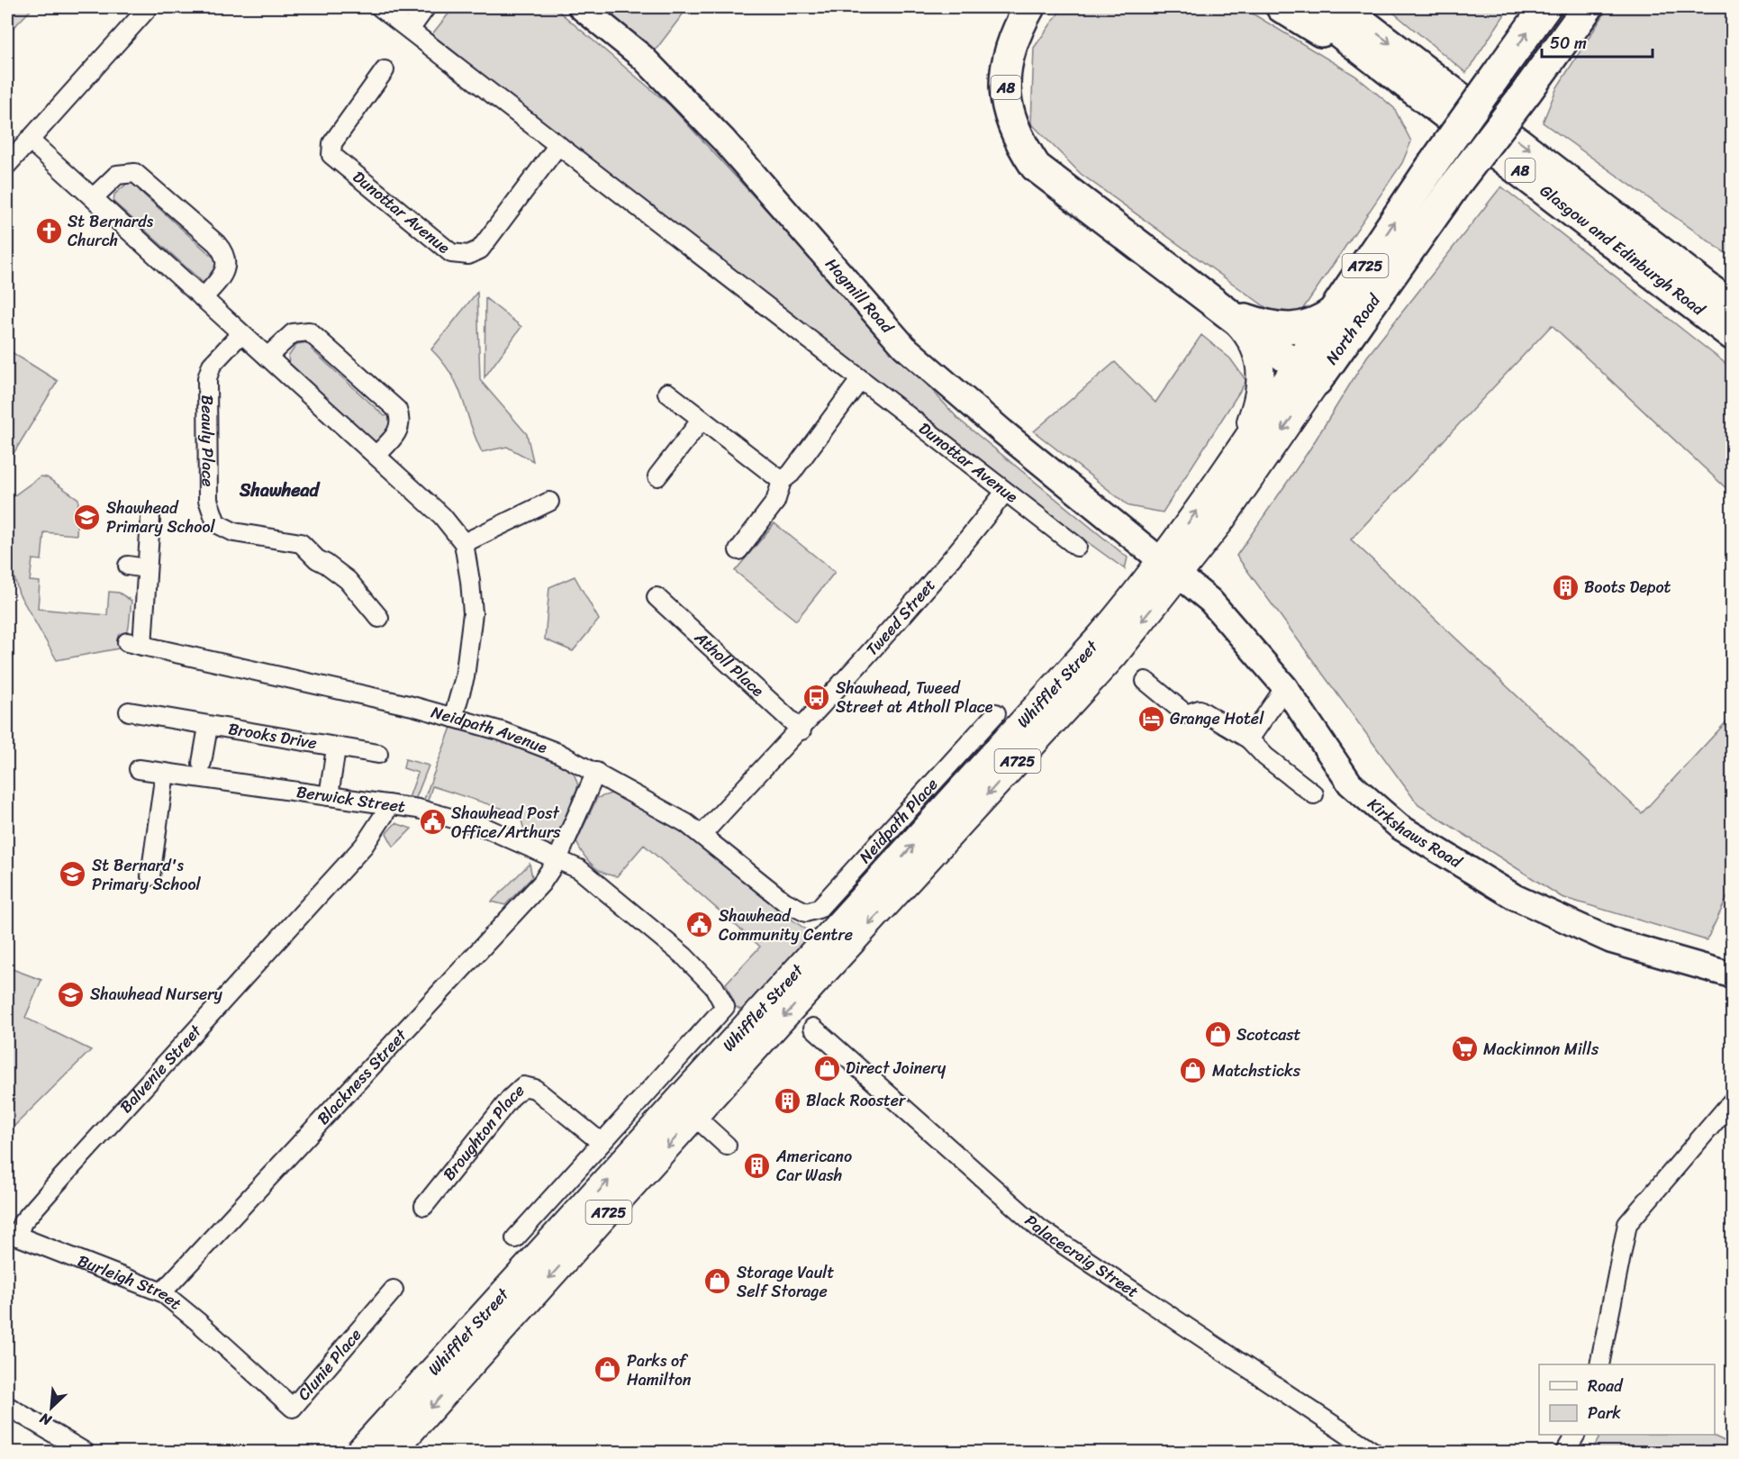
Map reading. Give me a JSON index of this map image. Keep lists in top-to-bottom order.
{
  "streets": {
    "highway": [
      "A8",
      "Glasgow and Edinburgh Road",
      "A725",
      "North Road"
    ],
    "main road": ["Whifflet Street"],
    "street": [
      "Dunottar Avenue",
      "Hagmill Road",
      "Beauly Place",
      "Tweed Street",
      "Atholl Place",
      "Neidpath Avenue",
      "Brooks Drive",
      "Berwick Street",
      "Neidpath Place",
      "Kirkshaws Road",
      "Balvenie Street",
      "Blackness Street",
      "Broughton Place",
      "Palacecraig Street",
      "Burleigh Street",
      "Clunie Place"
    ]
  },
  "crossings": [
    ["A8", "Glasgow and Edinburgh Road"],
    ["A8", "A725"],
    ["A8", "North Road"],
    ["Dunottar Avenue", "Tweed Street"],
    ["A725", "North Road"],
    ["Hagmill Road", "North Road"],
    ["Hagmill Road", "Whifflet Street"],
    ["Hagmill Road", "Kirkshaws Road"],
    ["North Road", "Whifflet Street"],
    ["North Road", "Kirkshaws Road"],
    ["Tweed Street", "Atholl Place"],
    ["Tweed Street", "Neidpath Avenue"],
    ["Whifflet Street", "Kirkshaws Road"],
    ["Neidpath Avenue", "Neidpath Place"],
    ["Neidpath Avenue", "Blackness Street"],
    ["Brooks Drive", "Berwick Street"],
    ["Berwick Street", "Balvenie Street"],
    ["Berwick Street", "Blackness Street"],
    ["Berwick Street", "Broughton Place"],
    ["Balvenie Street", "Burleigh Street"],
    ["Blackness Street", "Burleigh Street"],
    ["Burleigh Street", "Clunie Place"]
  ],
  "districts": ["Shawhead"],
  "places": {
    "church": ["St Bernards Church"],
    "school or university": ["Shawhead Primary School", "St Bernard's Primary School", "Shawhead Nursery"],
    "building": ["Boots Depot", "Black Rooster", "Americano Car Wash"],
    "bus stop": ["Shawhead, Tweed Street at Atholl Place"],
    "hotel": ["Grange Hotel"],
    "public building": ["Shawhead Post Office/Arthurs", "Shawhead Community Centre"],
    "shop": [
      "Scotcast",
      "Direct Joinery",
      "Matchsticks",
      "Storage Vault Self Storage",
      "Parks of Hamilton"
    ],
    "supermarket": ["Mackinnon Mills"]
  },
  "legend": ["Road", "Park"],
  "scale_bar": "50 m",
  "north": "bottom left"
}
